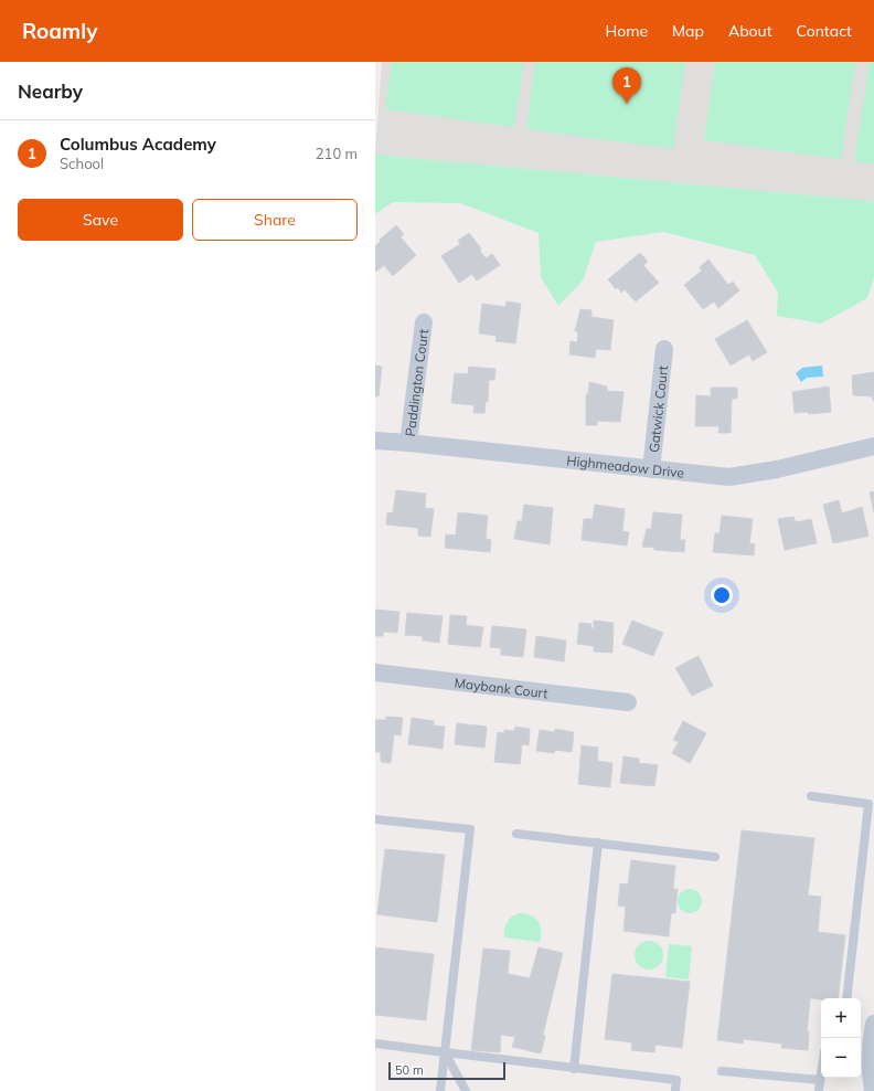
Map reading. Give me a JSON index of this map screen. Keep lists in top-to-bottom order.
{
  "streets": {
    "street": [
      "Paddington Court",
      "Gatwick Court",
      "Highmeadow Drive",
      "Maybank Court"
    ]
  },
  "crossings": [
    ["Paddington Court", "Highmeadow Drive"],
    ["Gatwick Court", "Highmeadow Drive"]
  ],
  "scale_bar": "50 m",
  "page": {
    "header": "Roamly",
    "nav": [
      "Home",
      "Map",
      "About",
      "Contact"
    ],
    "heading": "Nearby",
    "pins": "1",
    "list": [
      {
        "mark": "1",
        "name": "Columbus Academy",
        "note": "School",
        "value": "210 m"
      }
    ],
    "buttons": ["Save", "Share"],
    "map_buttons": ["+", "−"],
    "scale": "50 m"
  }
}
